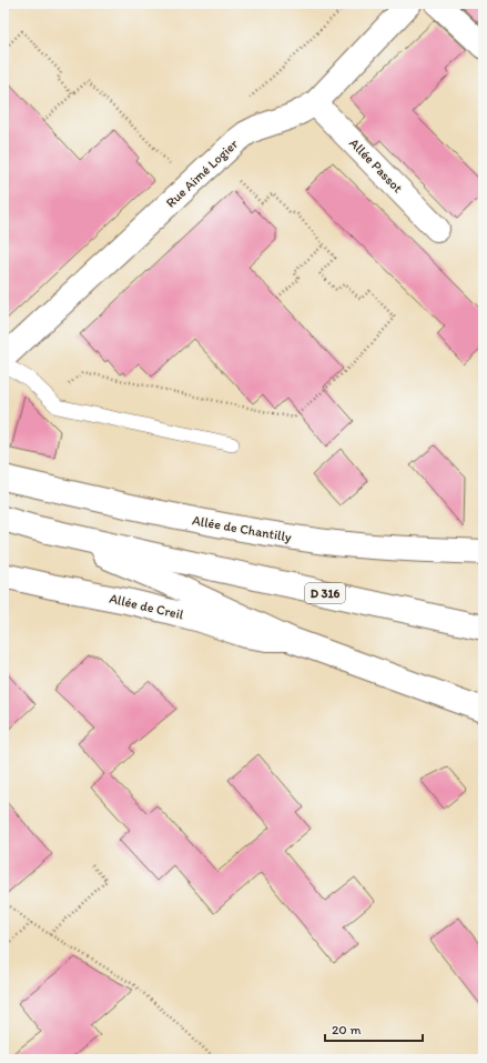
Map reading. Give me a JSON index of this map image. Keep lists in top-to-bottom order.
{
  "streets": {
    "street": [
      "Allée Passot",
      "Rue Aimé Logier",
      "Allée de Chantilly",
      "D 316",
      "Allée de Creil"
    ]
  },
  "crossings": [
    ["Allée Passot", "Rue Aimé Logier"]
  ],
  "scale_bar": "20 m"
}
